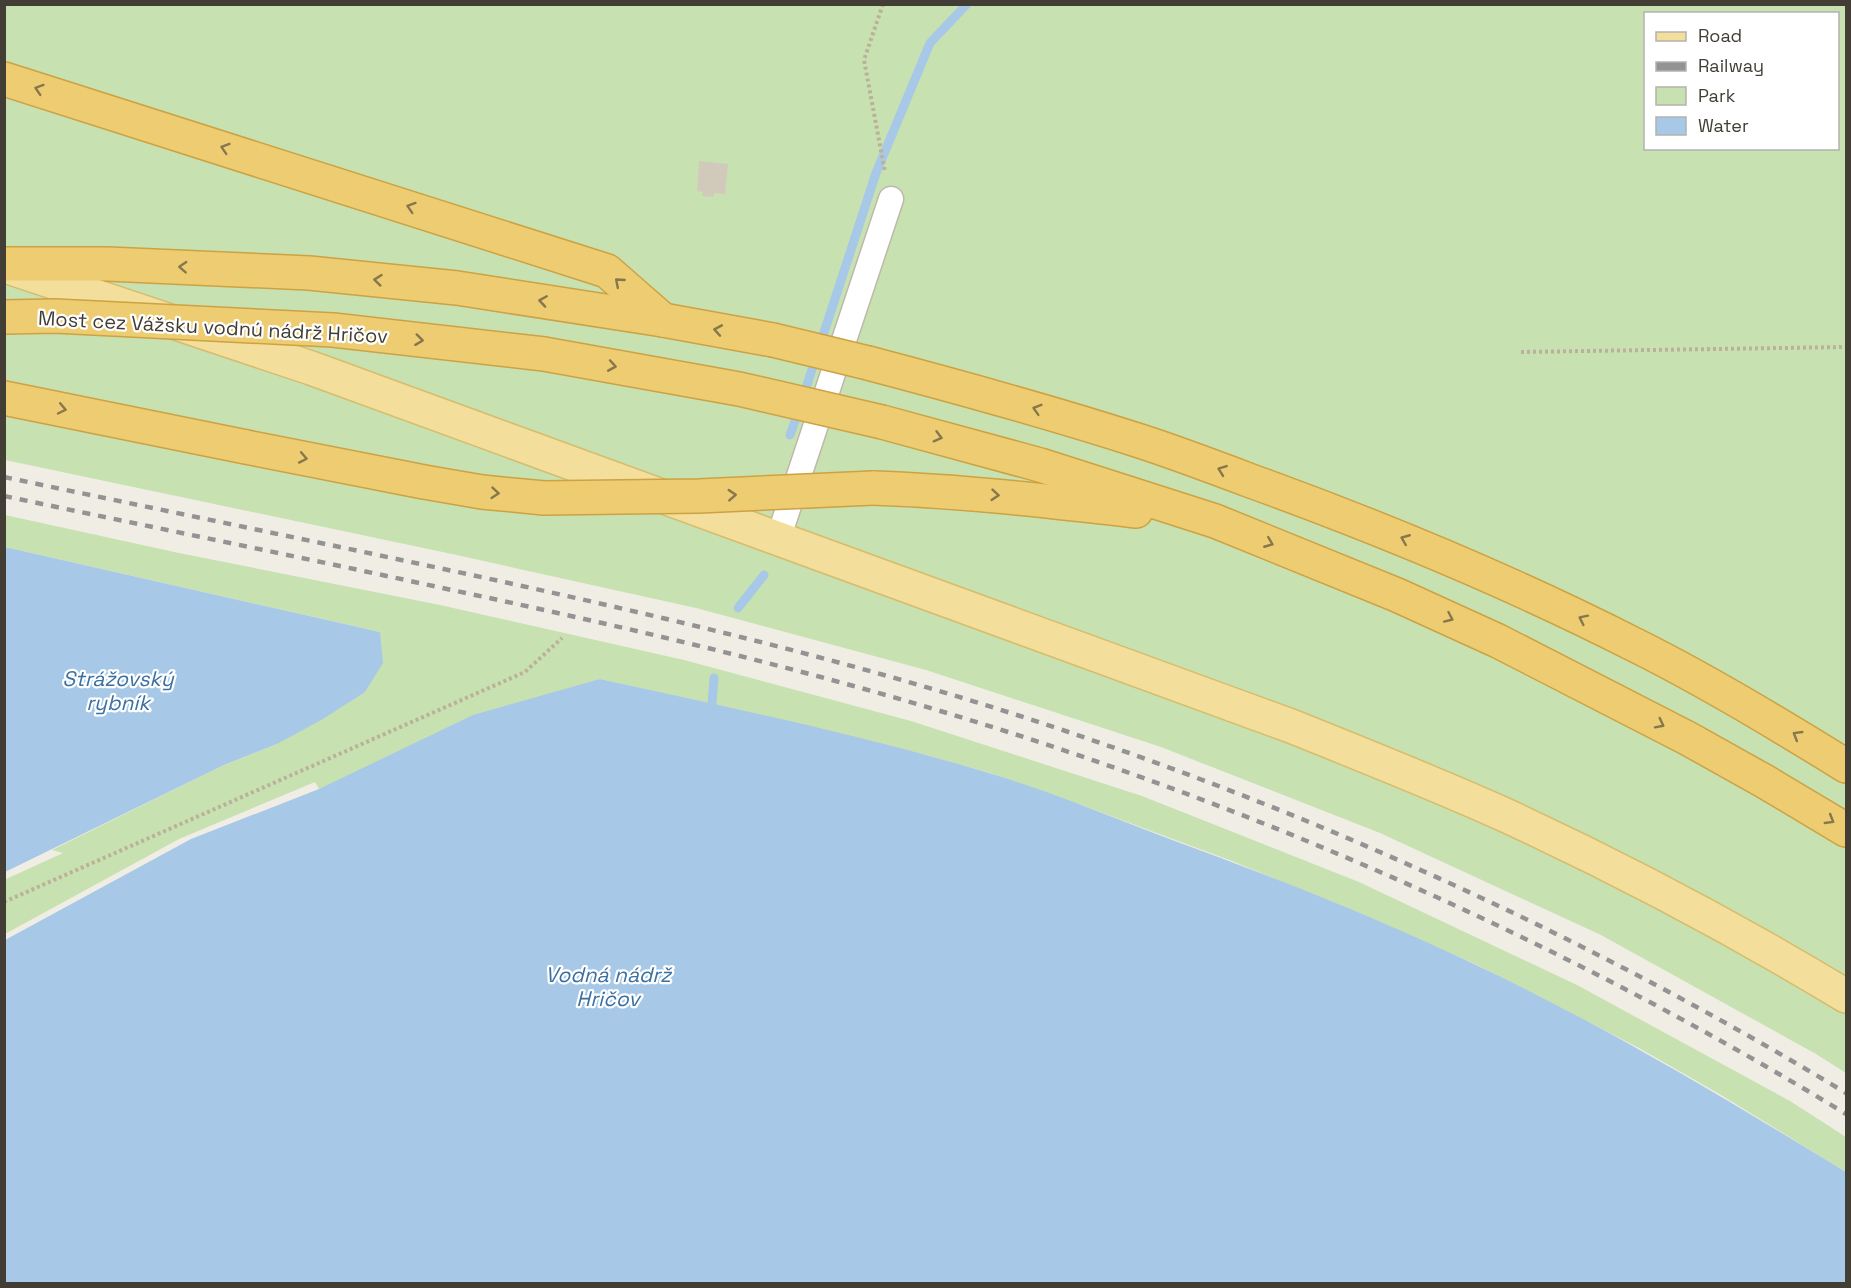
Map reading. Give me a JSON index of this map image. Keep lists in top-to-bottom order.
{
  "streets": {
    "highway": ["Most cez Vážsku vodnú nádrž Hričov"]
  },
  "water": ["Strážovský rybník", "Vodná nádrž Hričov"],
  "legend": [
    "Road",
    "Railway",
    "Park",
    "Water"
  ]
}
